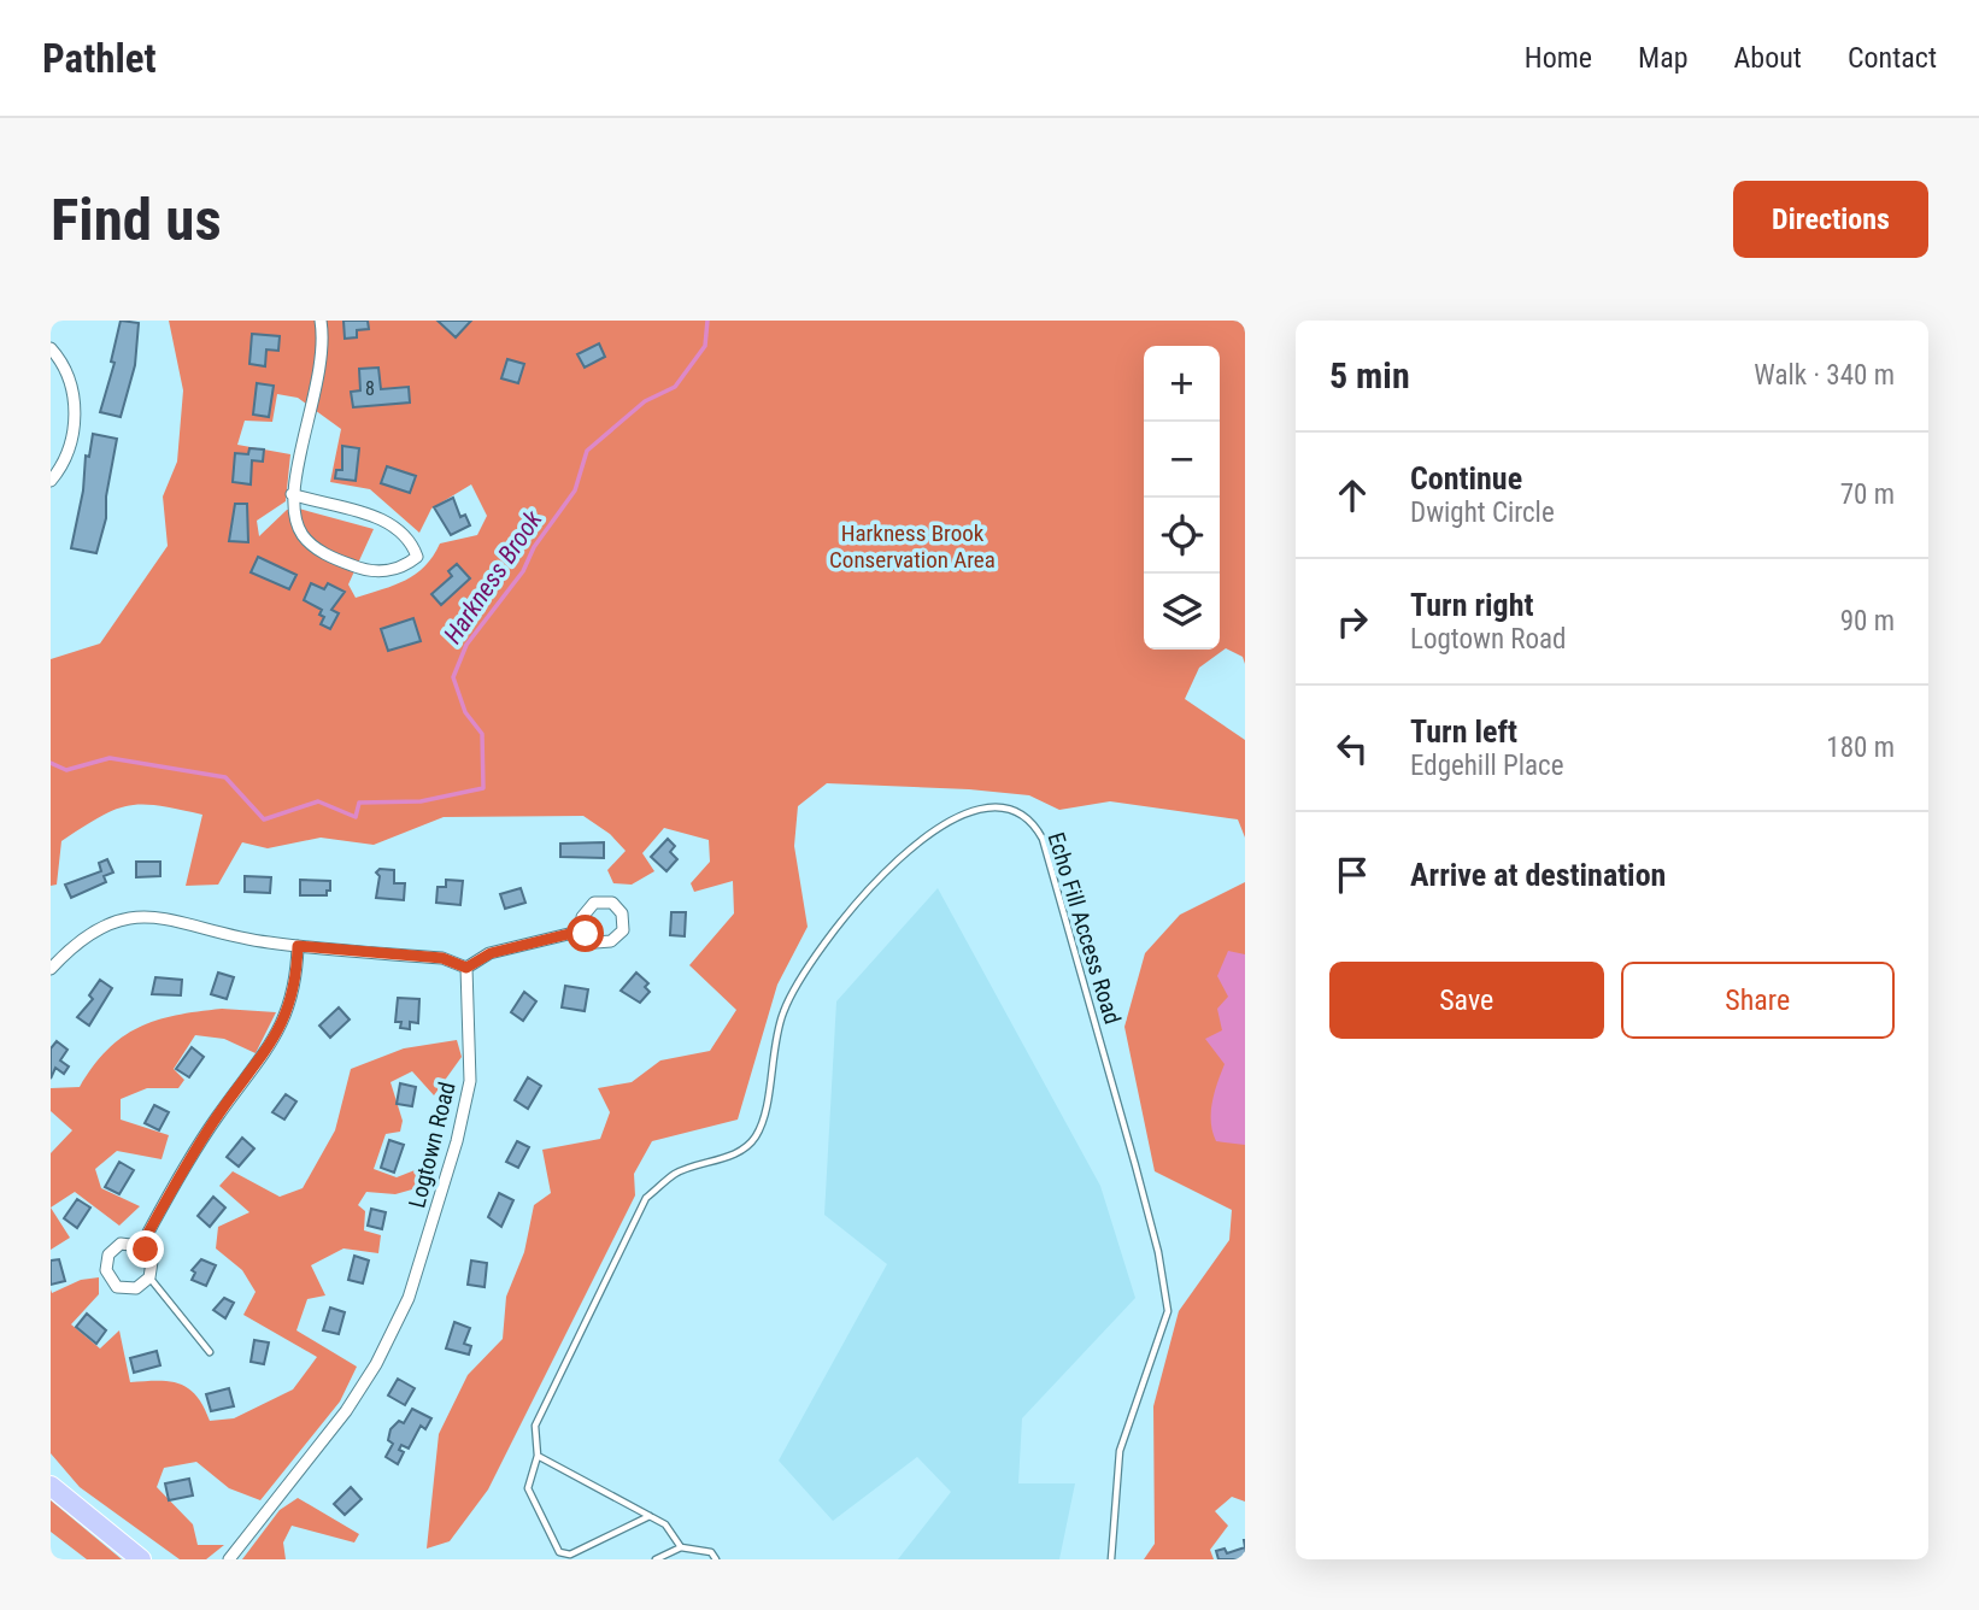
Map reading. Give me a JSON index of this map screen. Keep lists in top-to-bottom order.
{
  "streets": {
    "street": ["Logtown Road"],
    "lane": ["Echo Fill Access Road"]
  },
  "water": ["Harkness Brook"],
  "parks": ["Harkness Brook Conservation Area"],
  "house_numbers": ["8"],
  "page": {
    "header": "Pathlet",
    "nav": [
      "Home",
      "Map",
      "About",
      "Contact"
    ],
    "buttons": [
      "Directions",
      ["Save", "Share"]
    ],
    "title": "Find us",
    "heading": ["5 min", "Walk · 340 m"],
    "map_buttons": ["+", "−"],
    "list": [
      ["Continue", "Dwight Circle", "70 m"],
      ["Turn right", "Logtown Road", "90 m"],
      ["Turn left", "Edgehill Place", "180 m"],
      "Arrive at destination"
    ]
  }
}
